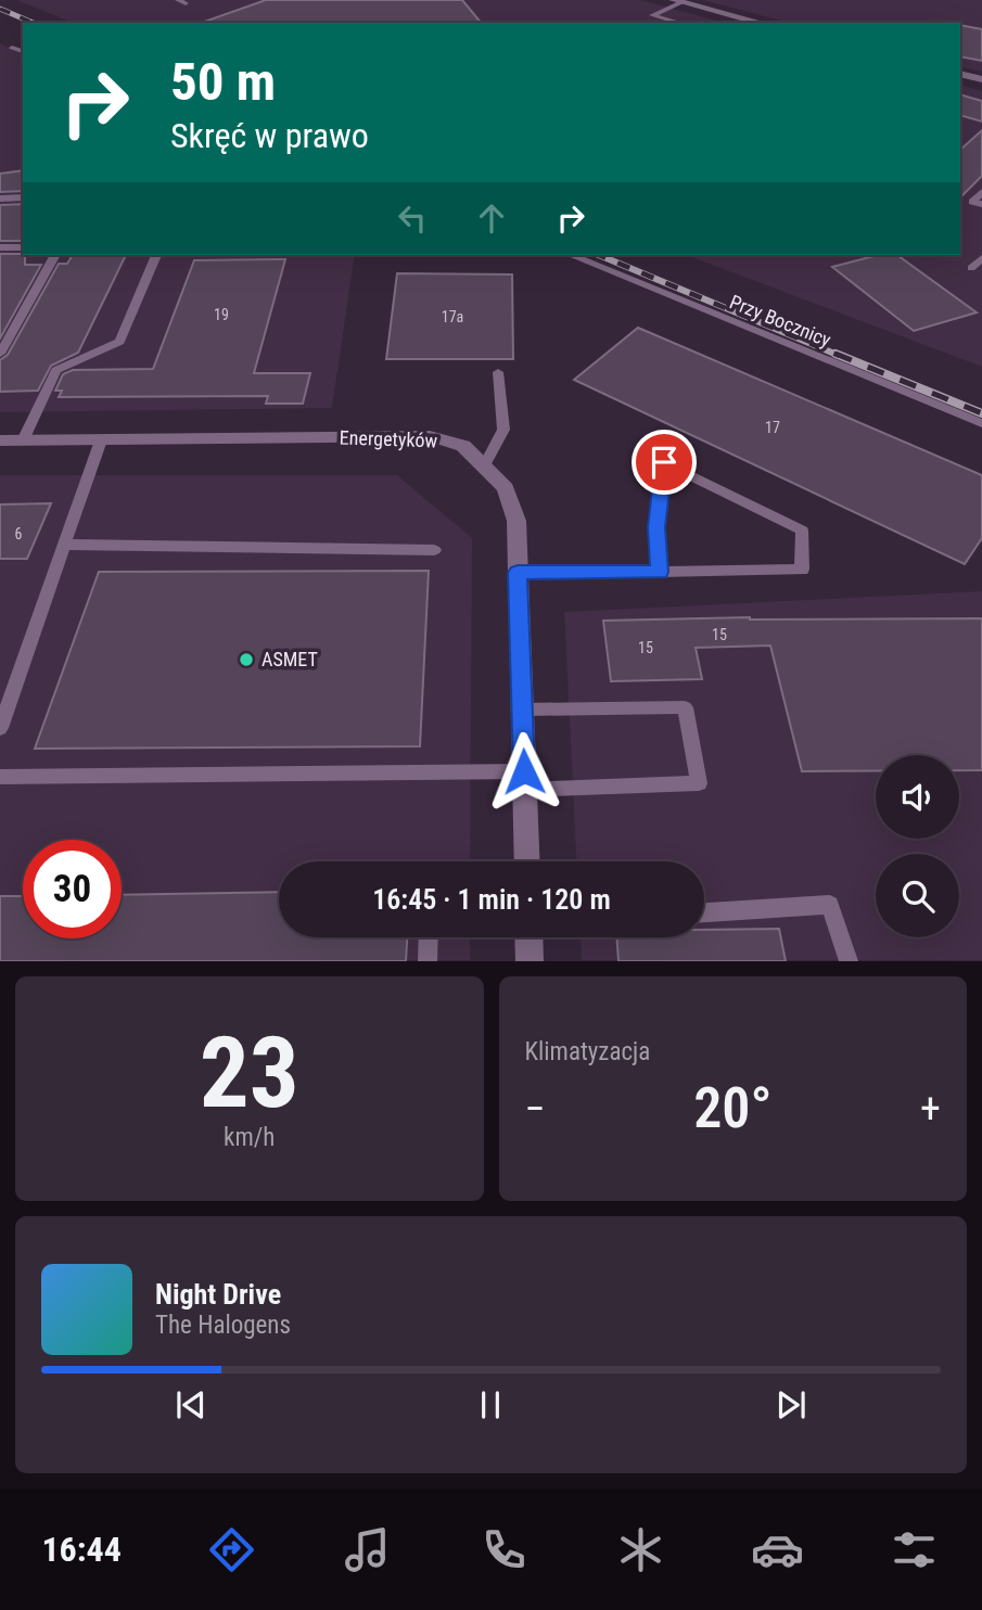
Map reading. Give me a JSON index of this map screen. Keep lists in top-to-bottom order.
{
  "streets": {
    "street": ["Energetyków"],
    "lane": ["Przy Bocznicy"]
  },
  "places": ["ASMET"],
  "house_numbers": [
    "19",
    "17a",
    "17",
    "6",
    "15",
    "15"
  ],
  "page": {
    "turn": ["50 m", "Skręć w prawo"],
    "limit": "30",
    "trip": "16:45 · 1 min · 120 m",
    "tile": [
      ["23", "km/h"],
      "Klimatyzacja"
    ],
    "heat": ["−", "20°", "+"],
    "song": ["Night Drive", "The Halogens"],
    "tabs": "16:44"
  }
}
